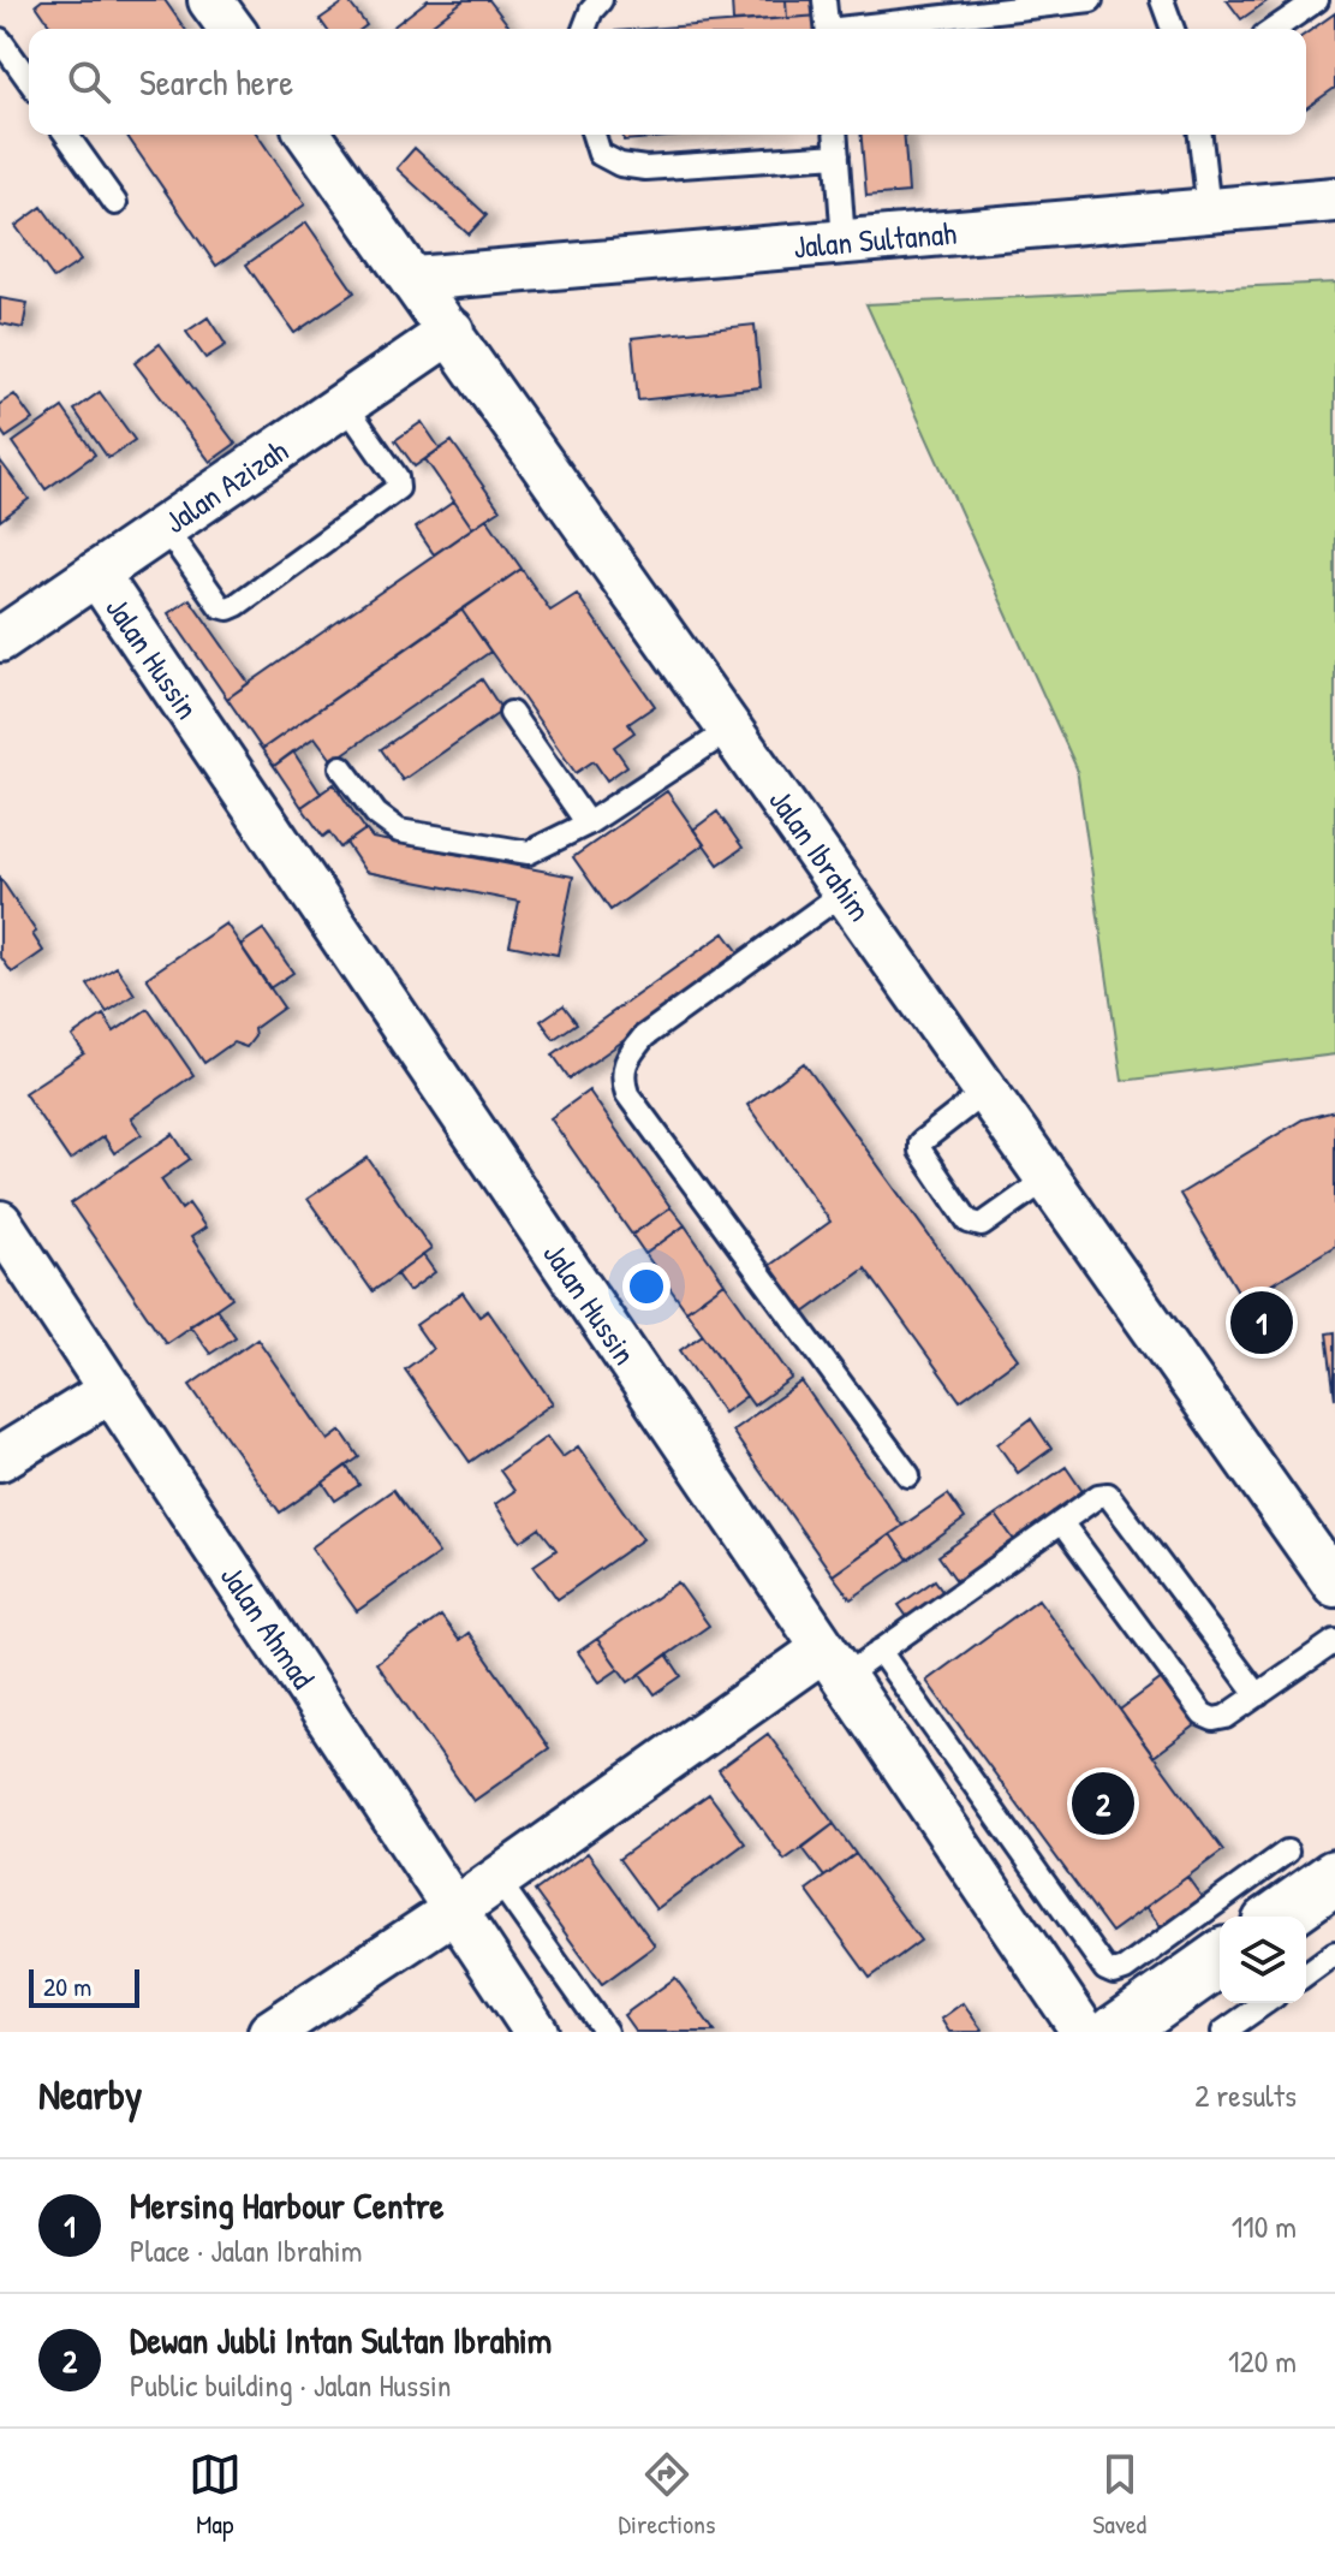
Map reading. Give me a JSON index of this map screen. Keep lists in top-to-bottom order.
{
  "streets": {
    "street": [
      "Jalan Sultanah",
      "Jalan Azizah",
      "Jalan Hussin",
      "Jalan Ibrahim",
      "Jalan Ahmad"
    ]
  },
  "crossings": [
    ["Jalan Sultanah", "Jalan Ibrahim"],
    ["Jalan Azizah", "Jalan Hussin"],
    ["Jalan Azizah", "Jalan Ibrahim"]
  ],
  "scale_bar": "20 m",
  "page": {
    "search": "Search here",
    "pins": ["1", "2"],
    "scale": "20 m",
    "heading": ["Nearby", "2 results"],
    "list": [
      {
        "mark": "1",
        "name": "Mersing Harbour Centre",
        "note": "Place · Jalan Ibrahim",
        "value": "110 m"
      },
      {
        "mark": "2",
        "name": "Dewan Jubli Intan Sultan Ibrahim",
        "note": "Public building · Jalan Hussin",
        "value": "120 m"
      }
    ],
    "nav": ["Map", "Directions", "Saved"]
  }
}
